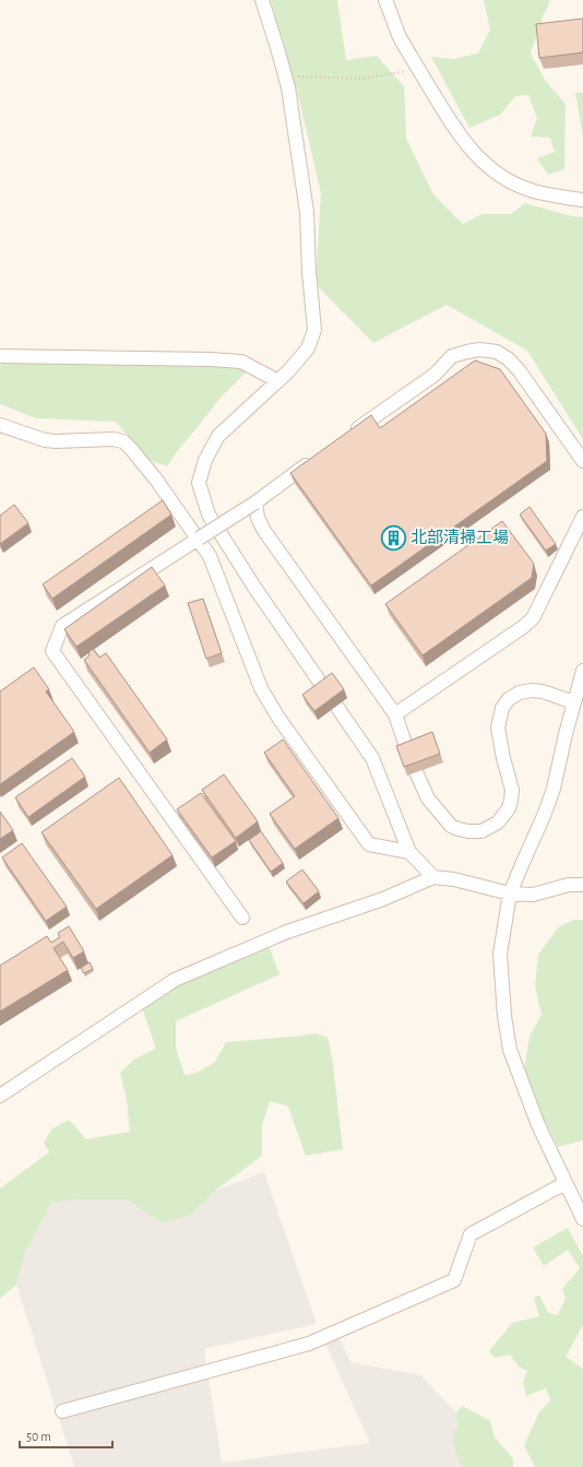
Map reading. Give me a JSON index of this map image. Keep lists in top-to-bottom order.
{
  "places": {
    "building": ["北部清掃工場"]
  },
  "scale_bar": "50 m"
}
